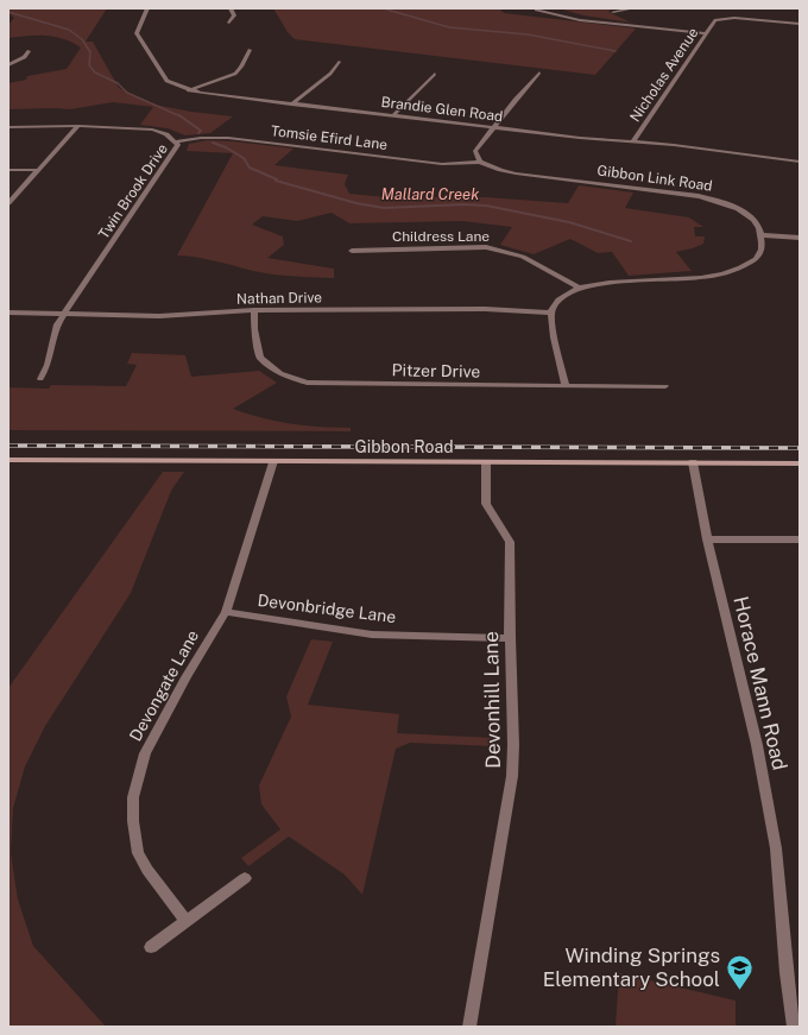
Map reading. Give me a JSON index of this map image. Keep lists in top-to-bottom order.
{
  "streets": {
    "main road": ["Gibbon Road"],
    "street": [
      "Nicholas Avenue",
      "Brandie Glen Road",
      "Tomsie Efird Lane",
      "Gibbon Link Road",
      "Twin Brook Drive",
      "Childress Lane",
      "Nathan Drive",
      "Pitzer Drive",
      "Devonbridge Lane",
      "Horace Mann Road",
      "Devongate Lane",
      "Devonhill Lane"
    ]
  },
  "crossings": [
    ["Nicholas Avenue", "Brandie Glen Road"],
    ["Tomsie Efird Lane", "Gibbon Link Road"],
    ["Tomsie Efird Lane", "Twin Brook Drive"],
    ["Twin Brook Drive", "Nathan Drive"],
    ["Nathan Drive", "Pitzer Drive"],
    ["Gibbon Road", "Horace Mann Road"],
    ["Gibbon Road", "Devongate Lane"],
    ["Gibbon Road", "Devonhill Lane"],
    ["Devonbridge Lane", "Devongate Lane"],
    ["Devonbridge Lane", "Devonhill Lane"]
  ],
  "water": ["Mallard Creek"],
  "places": {
    "school or university": ["Winding Springs Elementary School"]
  }
}
